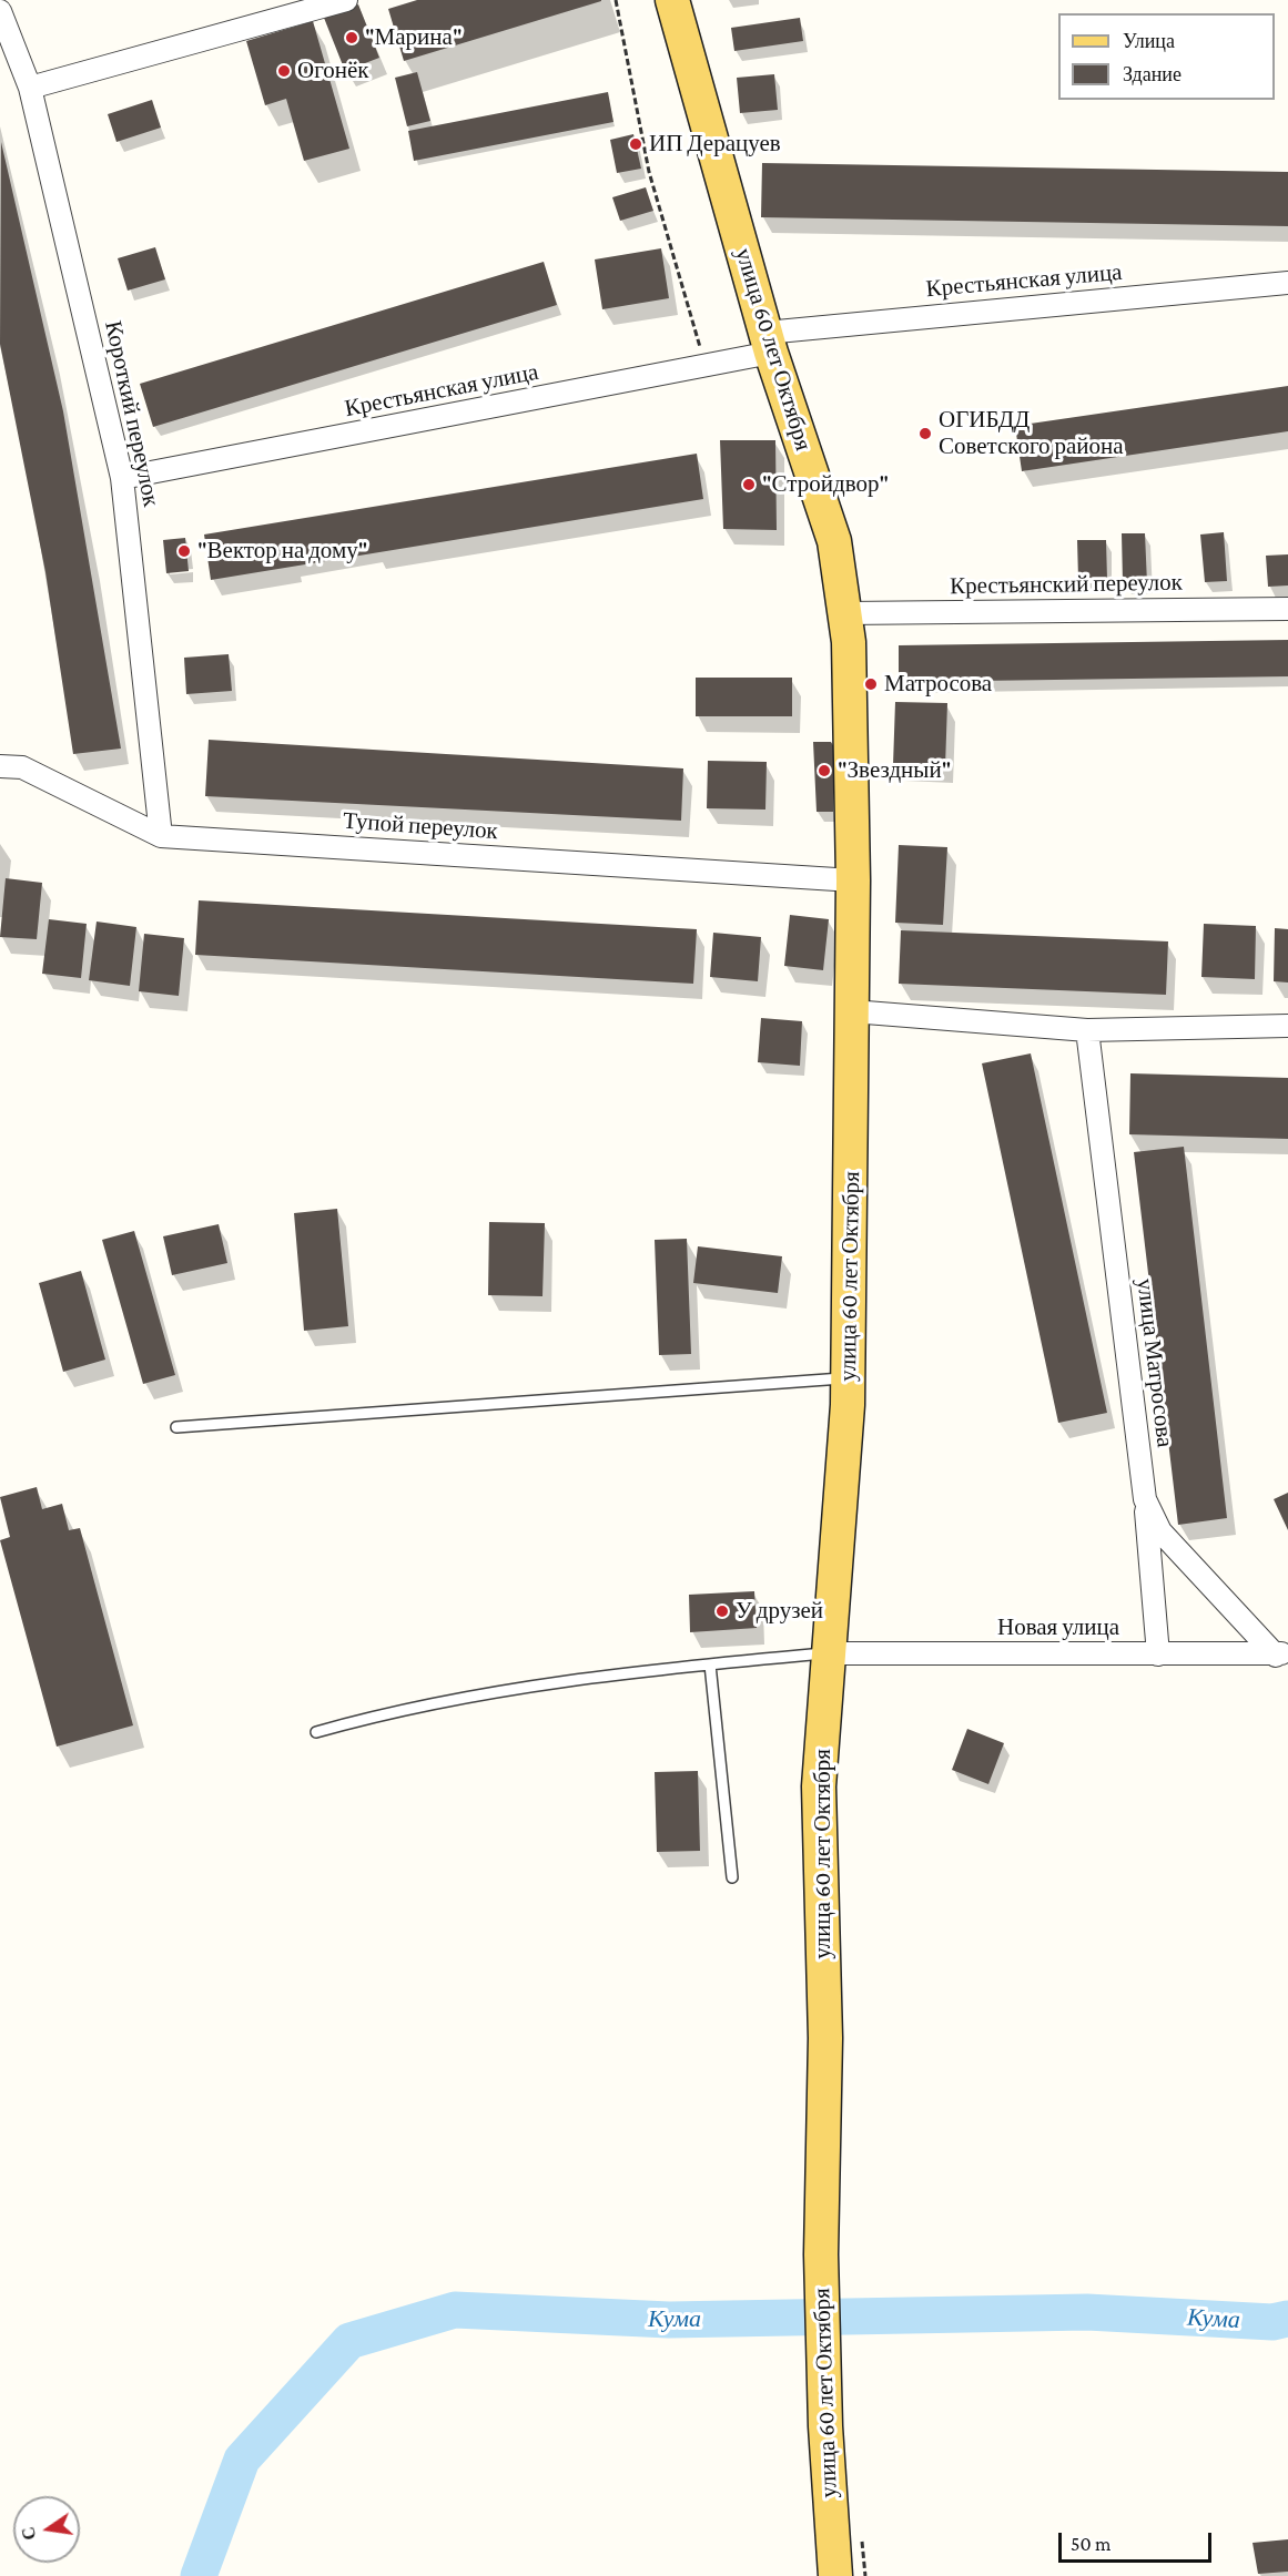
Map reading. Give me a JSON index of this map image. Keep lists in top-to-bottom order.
{
  "streets": {
    "main road": ["улица 60 лет Октября"],
    "street": [
      "Крестьянская улица",
      "Короткий переулок",
      "Крестьянский переулок",
      "Тупой переулок",
      "улица Матросова",
      "Новая улица"
    ]
  },
  "crossings": [
    ["Крестьянская улица", "улица 60 лет Октября"],
    ["Крестьянская улица", "Короткий переулок"],
    ["улица 60 лет Октября", "Крестьянский переулок"],
    ["улица 60 лет Октября", "Тупой переулок"],
    ["улица 60 лет Октября", "Новая улица"],
    ["Короткий переулок", "Тупой переулок"],
    ["улица Матросова", "Новая улица"]
  ],
  "water": ["Кума"],
  "places": [
    "\"Марина\"",
    "Огонёк",
    "ИП Дерацуев",
    "ОГИБДД Советского района",
    "\"Стройдвор\"",
    "\"Вектор на дому\"",
    "Матросова",
    "\"Звездный\"",
    "У друзей"
  ],
  "legend": ["Улица", "Здание"],
  "scale_bar": "50 m",
  "north": "left"
}
